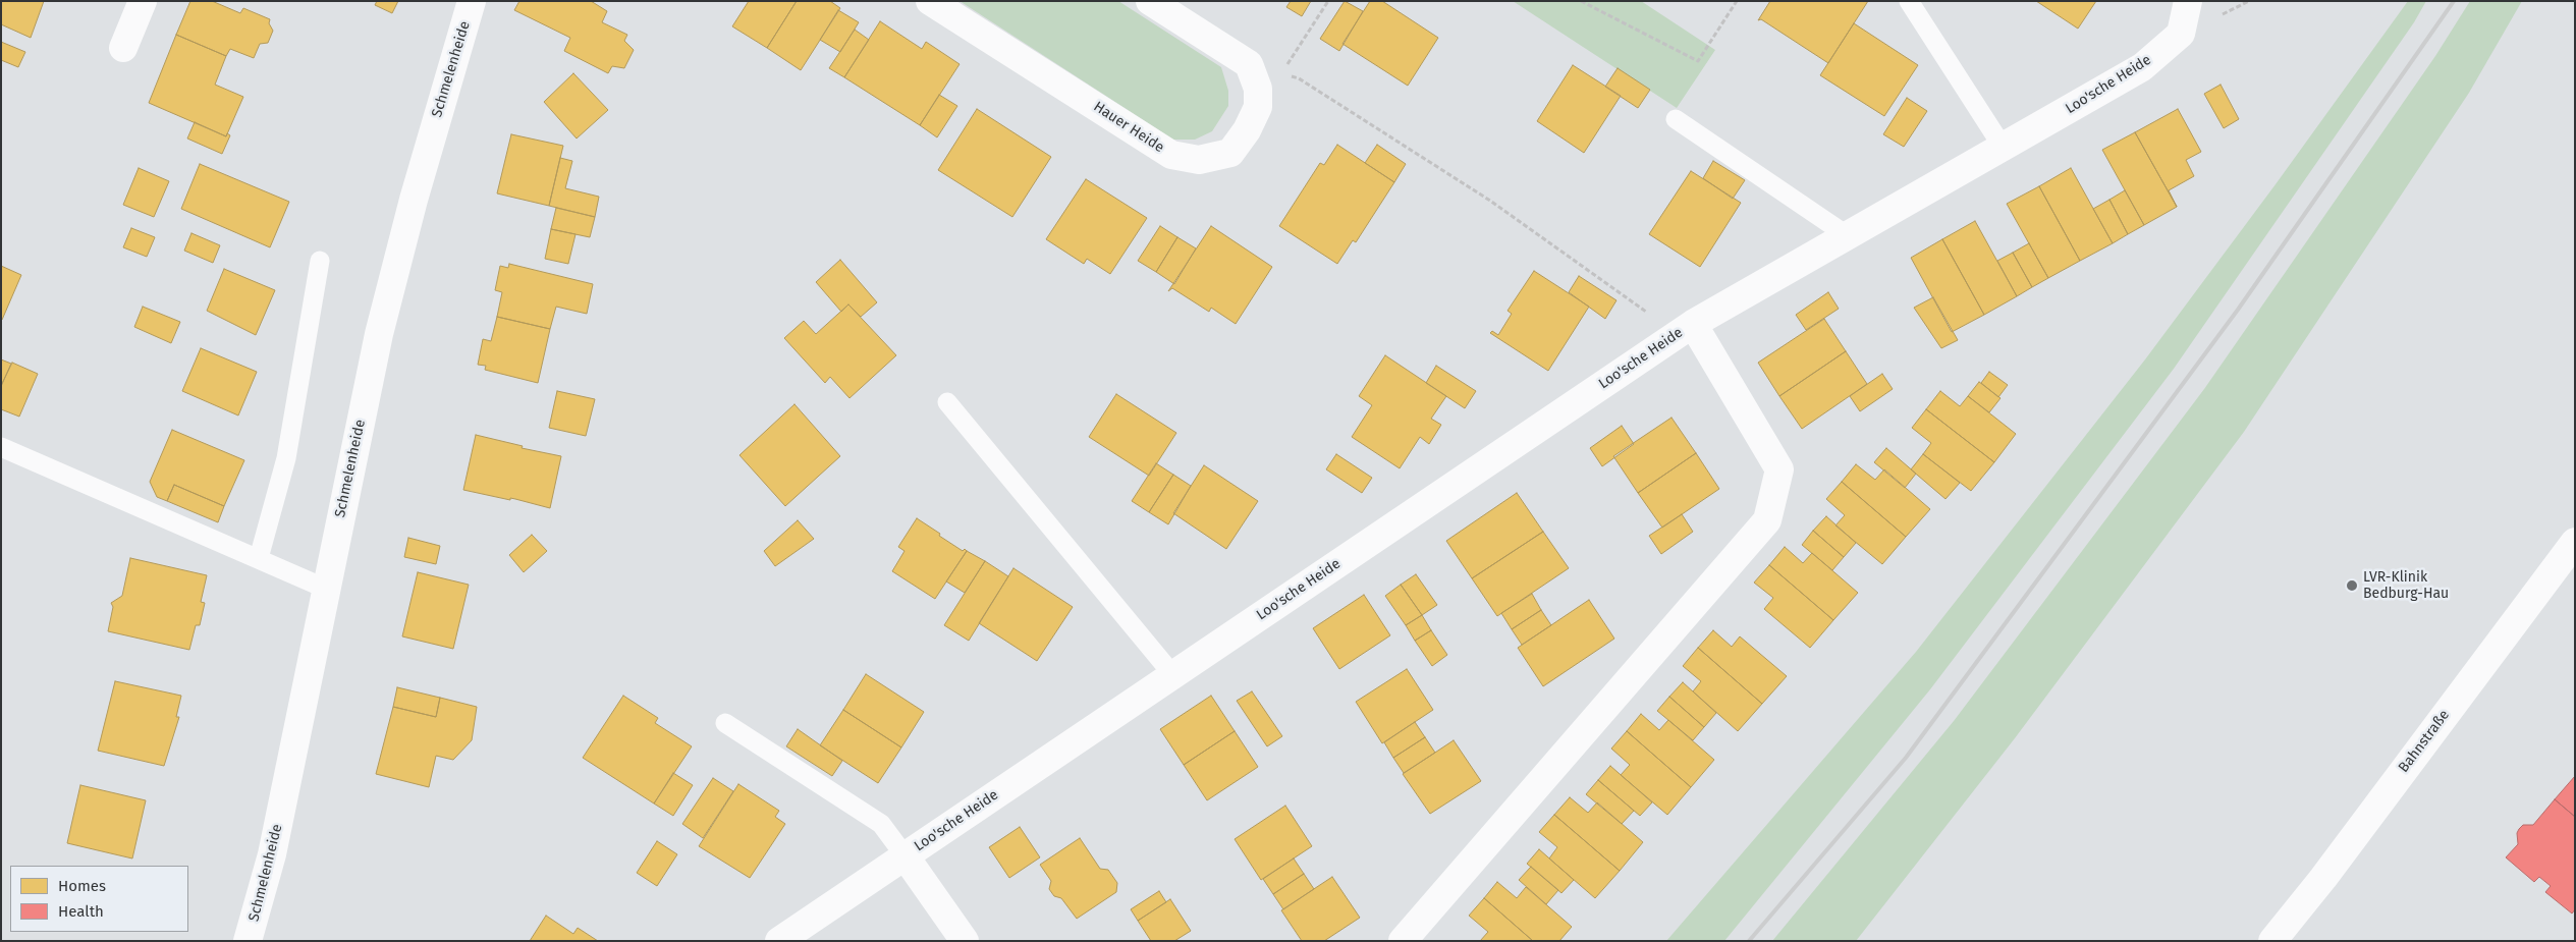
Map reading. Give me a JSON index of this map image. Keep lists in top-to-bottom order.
{
  "streets": {
    "street": [
      "Schmelenheide",
      "Loo'sche Heide",
      "Hauer Heide",
      "Bahnstraße"
    ]
  },
  "places": ["LVR-Klinik Bedburg-Hau"],
  "legend": ["Homes", "Health"]
}
